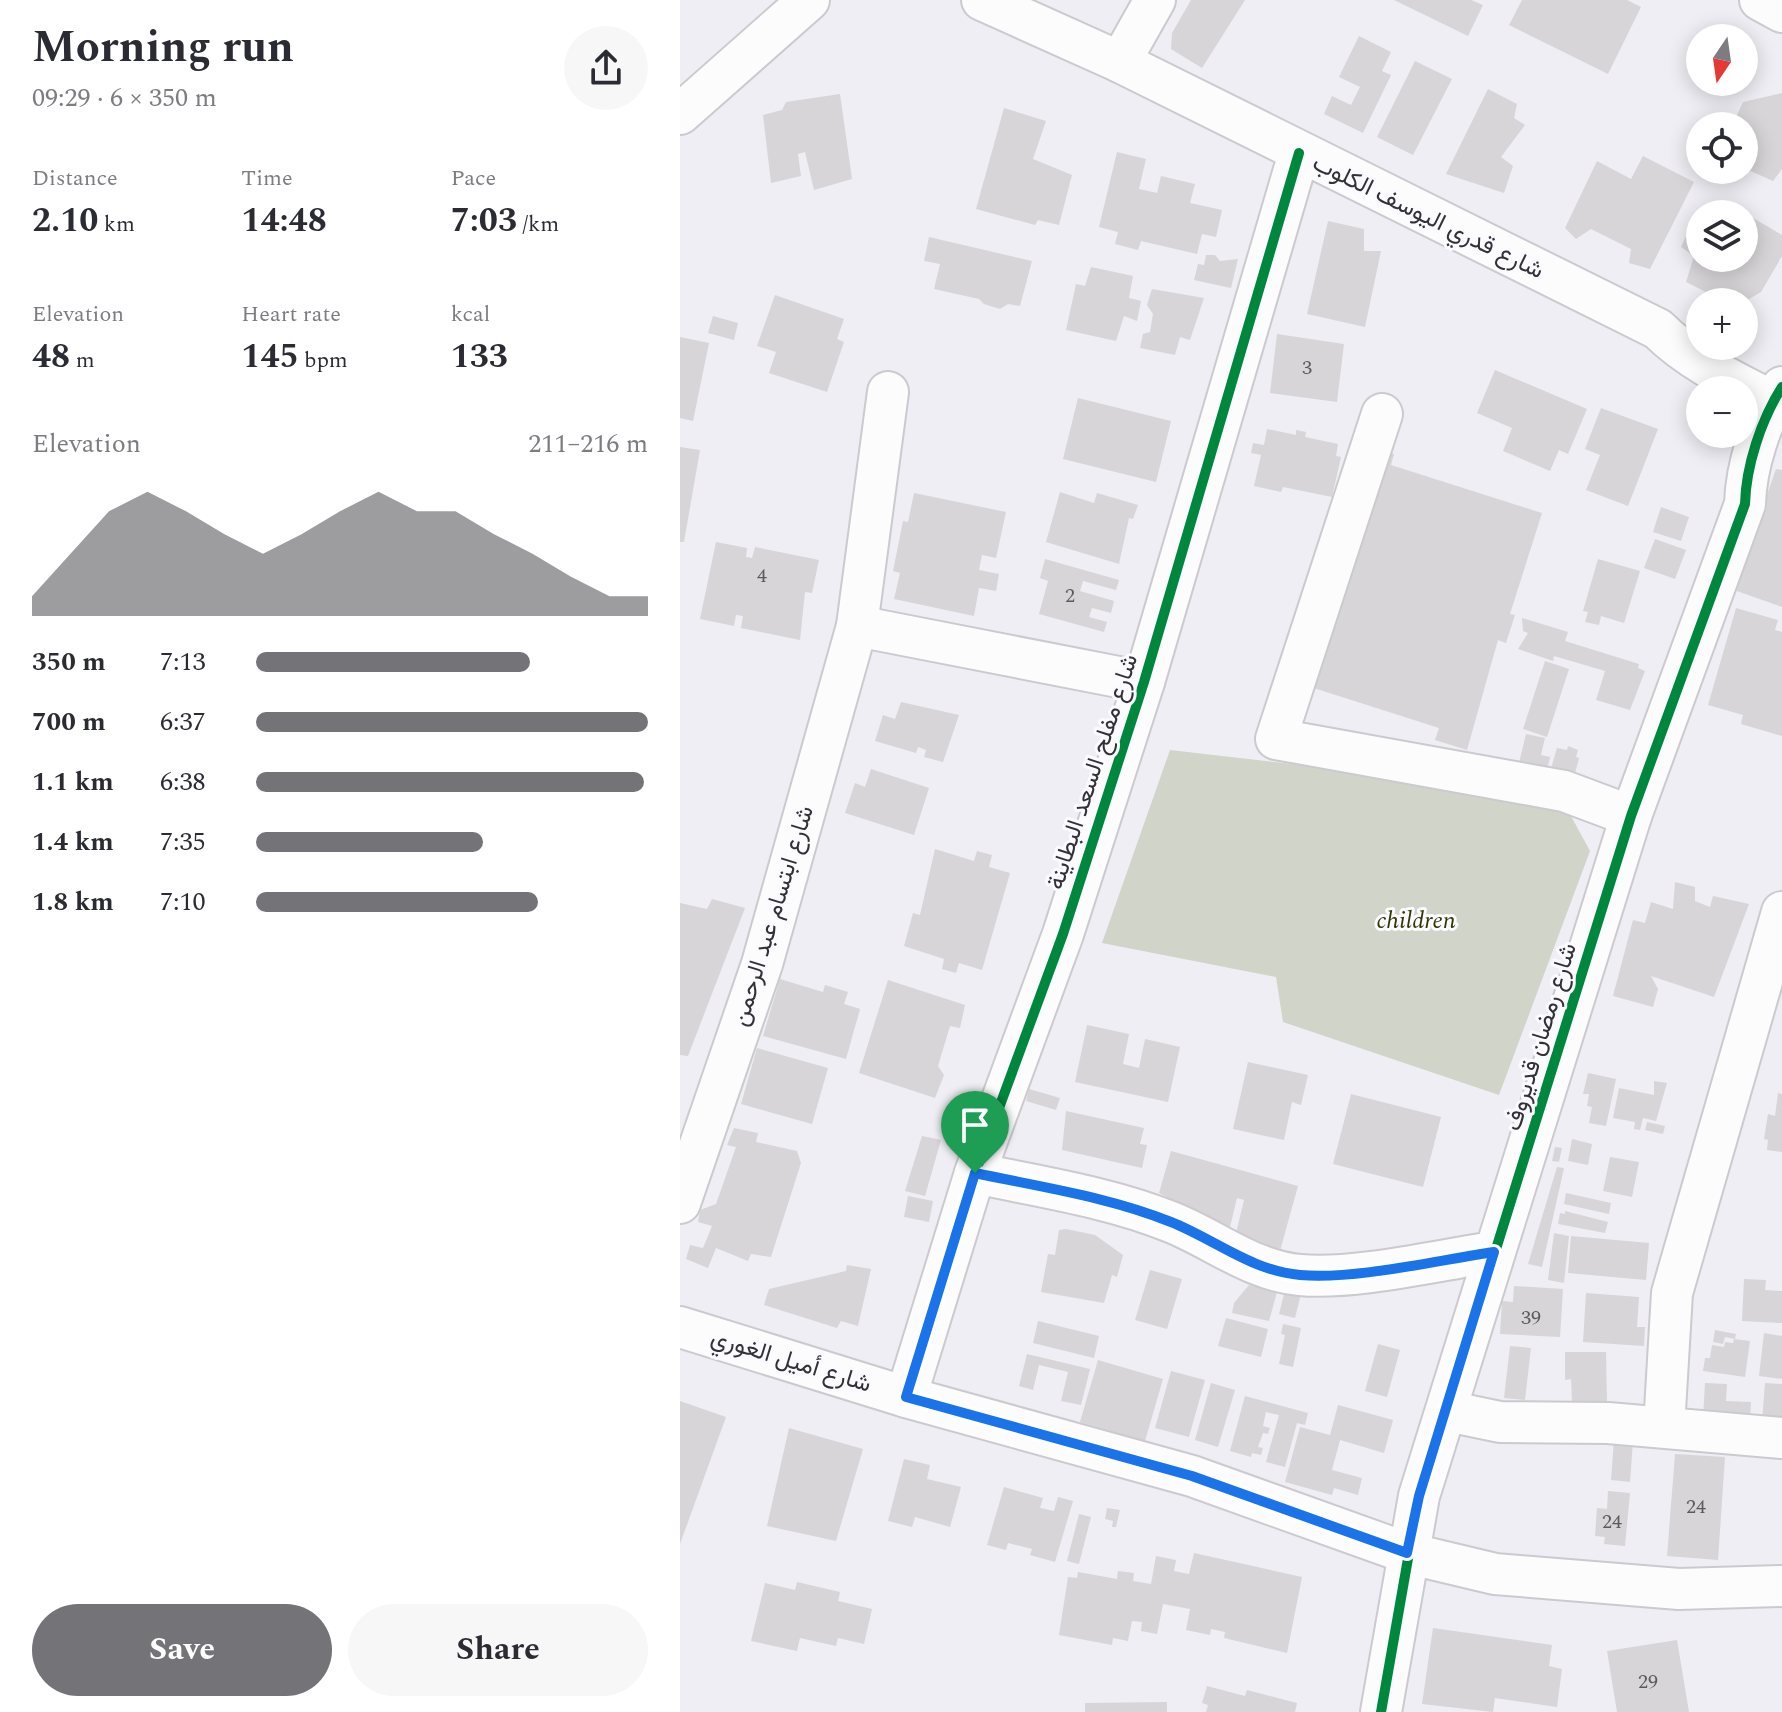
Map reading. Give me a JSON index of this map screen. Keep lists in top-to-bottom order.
{
  "streets": {
    "street": [
      "شارع قدري اليوسف الكلوب",
      "شارع مفلح السعد البطاينة",
      "شارع ابتسام عبد الرحمن",
      "شارع رمضان قديروف",
      "شارع أميل الغوري"
    ]
  },
  "crossings": [
    ["شارع قدري اليوسف الكلوب", "شارع مفلح السعد البطاينة"],
    ["شارع قدري اليوسف الكلوب", "شارع رمضان قديروف"],
    ["شارع مفلح السعد البطاينة", "شارع أميل الغوري"],
    ["شارع رمضان قديروف", "شارع أميل الغوري"]
  ],
  "parks": ["children"],
  "house_numbers": [
    "3",
    "4",
    "2",
    "39",
    "24",
    "24",
    "29"
  ],
  "north": "bottom",
  "page": {
    "heading": ["Morning run", "09:29 · 6 × 350 m"],
    "map_buttons": ["+", "−"],
    "stats": [
      ["Distance", "2.10 km"],
      ["Time", "14:48"],
      ["Pace", "7:03 /km"],
      ["Elevation", "48 m"],
      ["Heart rate", "145 bpm"],
      ["kcal", "133"]
    ],
    "chart": ["Elevation", "211–216 m"],
    "list": [
      {
        "name": "350 m",
        "note": "7:13"
      },
      {
        "name": "700 m",
        "note": "6:37"
      },
      {
        "name": "1.1 km",
        "note": "6:38"
      },
      {
        "name": "1.4 km",
        "note": "7:35"
      },
      {
        "name": "1.8 km",
        "note": "7:10"
      }
    ],
    "buttons": ["Save", "Share"]
  }
}
